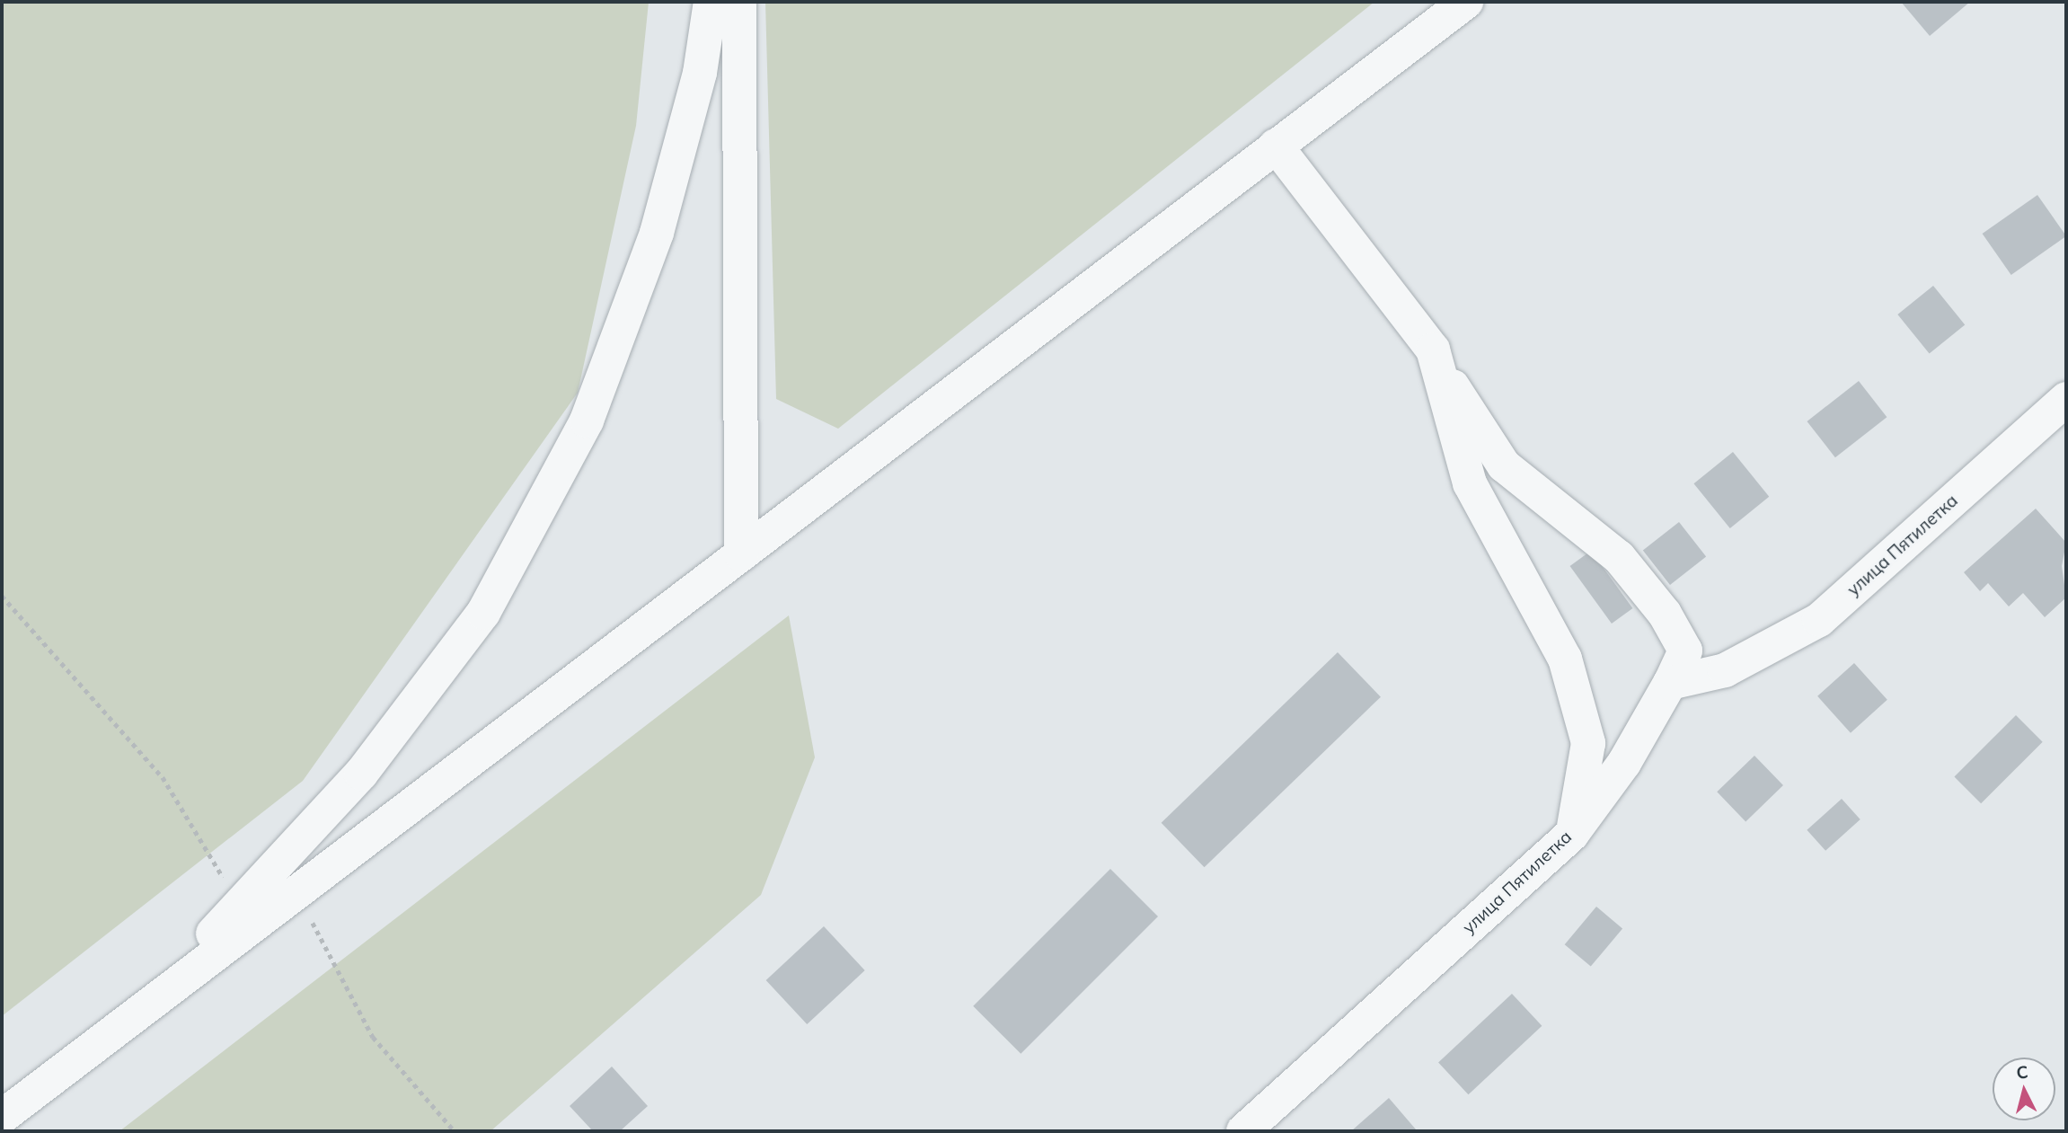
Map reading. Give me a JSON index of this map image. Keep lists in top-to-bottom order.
{
  "streets": {
    "street": ["улица Пятилетка"]
  },
  "north": "top"
}
